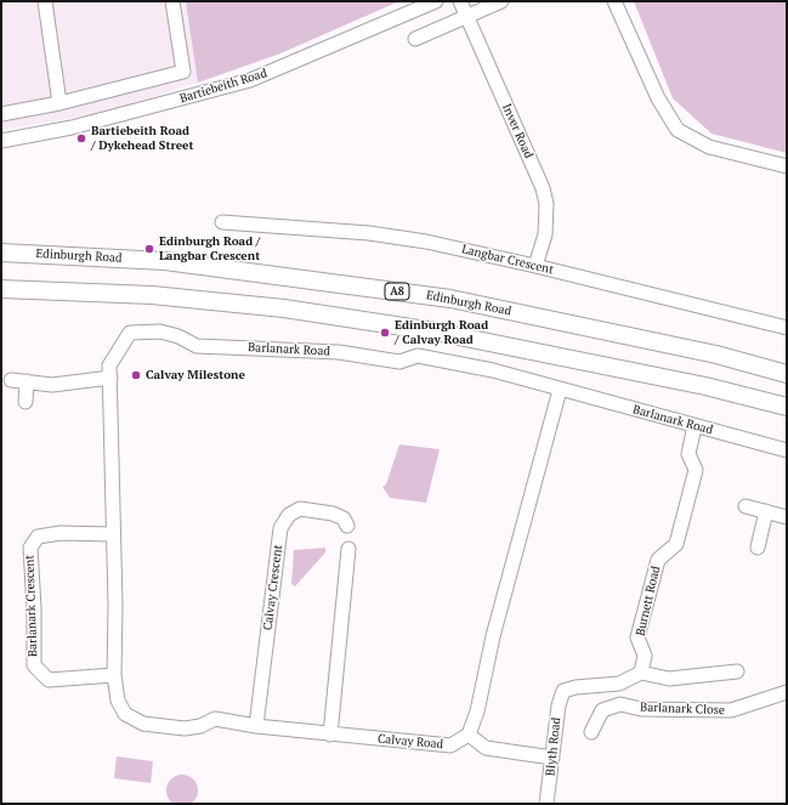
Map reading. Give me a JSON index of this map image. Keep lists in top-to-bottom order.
{
  "streets": {
    "main road": ["Edinburgh Road", "A8"],
    "street": [
      "Bartiebeith Road",
      "Inver Road",
      "Langbar Crescent",
      "Barlanark Road",
      "Calvay Crescent",
      "Burnett Road",
      "Barlanark Crescent",
      "Barlanark Close",
      "Calvay Road",
      "Blyth Road"
    ]
  },
  "crossings": [
    ["Inver Road", "Langbar Crescent"],
    ["Barlanark Road", "Burnett Road"],
    ["Barlanark Road", "Barlanark Crescent"],
    ["Barlanark Road", "Calvay Road"],
    ["Calvay Crescent", "Calvay Road"],
    ["Burnett Road", "Blyth Road"],
    ["Barlanark Crescent", "Calvay Road"]
  ],
  "places": [
    "Bartiebeith Road / Dykehead Street",
    "Edinburgh Road / Langbar Crescent",
    "Edinburgh Road / Calvay Road",
    "Calvay Milestone"
  ]
}
